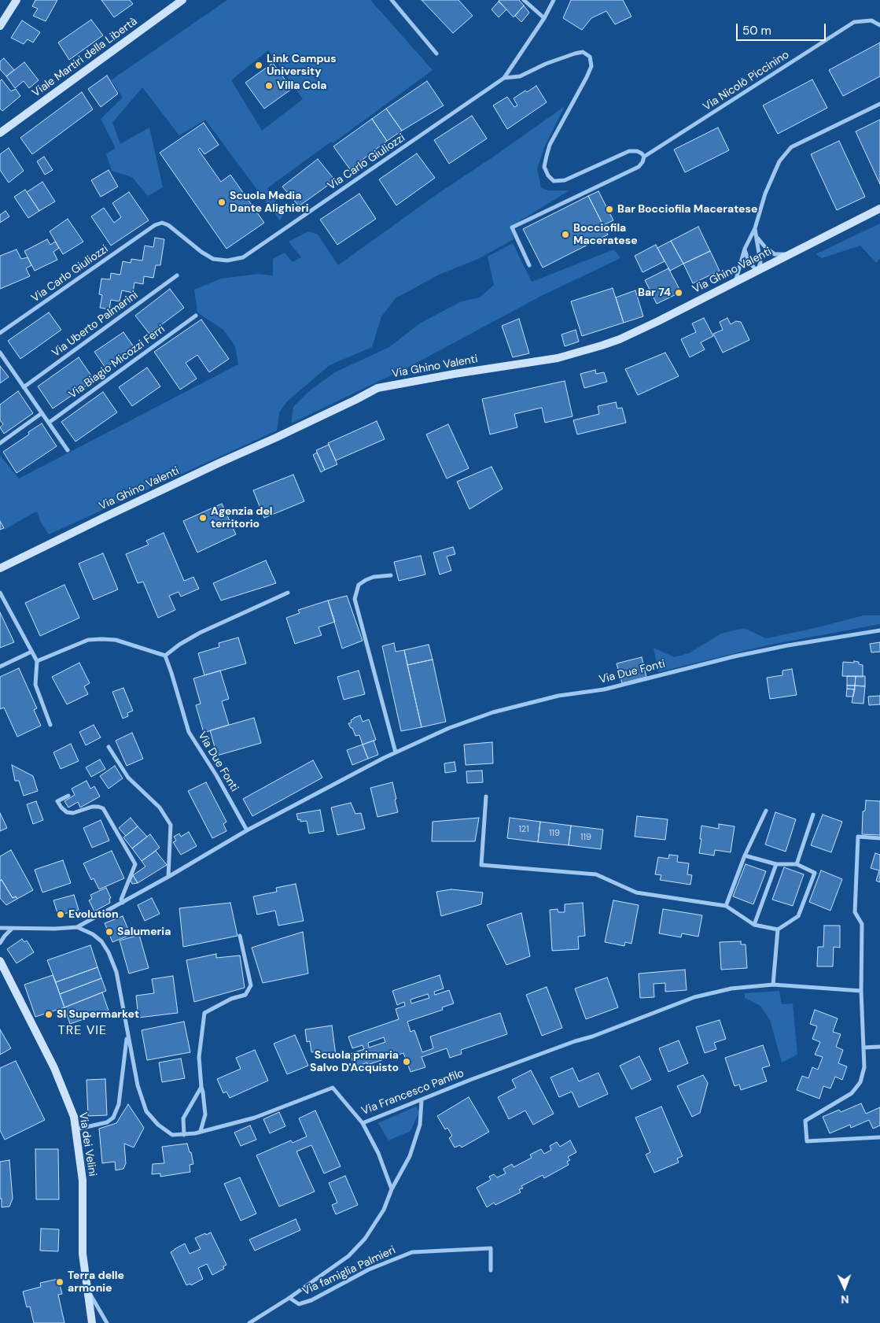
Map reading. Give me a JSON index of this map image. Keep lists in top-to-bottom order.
{
  "streets": {
    "main road": ["Viale Martiri della Libertà", "Via Ghino Valenti", "Via dei Velini"],
    "street": [
      "Via Nicolò Piccinino",
      "Via Carlo Giuliozzi",
      "Via Uberto Palmarini",
      "Via Biagio Micozzi Ferri",
      "Via Due Fonti",
      "Via Francesco Panfilo",
      "Via famiglia Palmieri"
    ]
  },
  "crossings": [
    ["Via Due Fonti", "Via Francesco Panfilo"],
    ["Via Francesco Panfilo", "Via famiglia Palmieri"]
  ],
  "districts": ["TRE VIE"],
  "places": [
    "Link Campus University",
    "Villa Cola",
    "Scuola Media Dante Alighieri",
    "Bar Bocciofila Maceratese",
    "Bocciofila Maceratese",
    "Bar 74",
    "Agenzia del territorio",
    "Evolution",
    "Salumeria",
    "SI Supermarket",
    "Scuola primaria Salvo D'Acquisto",
    "Terra delle armonie"
  ],
  "house_numbers": ["121", "119", "119"],
  "scale_bar": "50 m",
  "north": "bottom"
}
